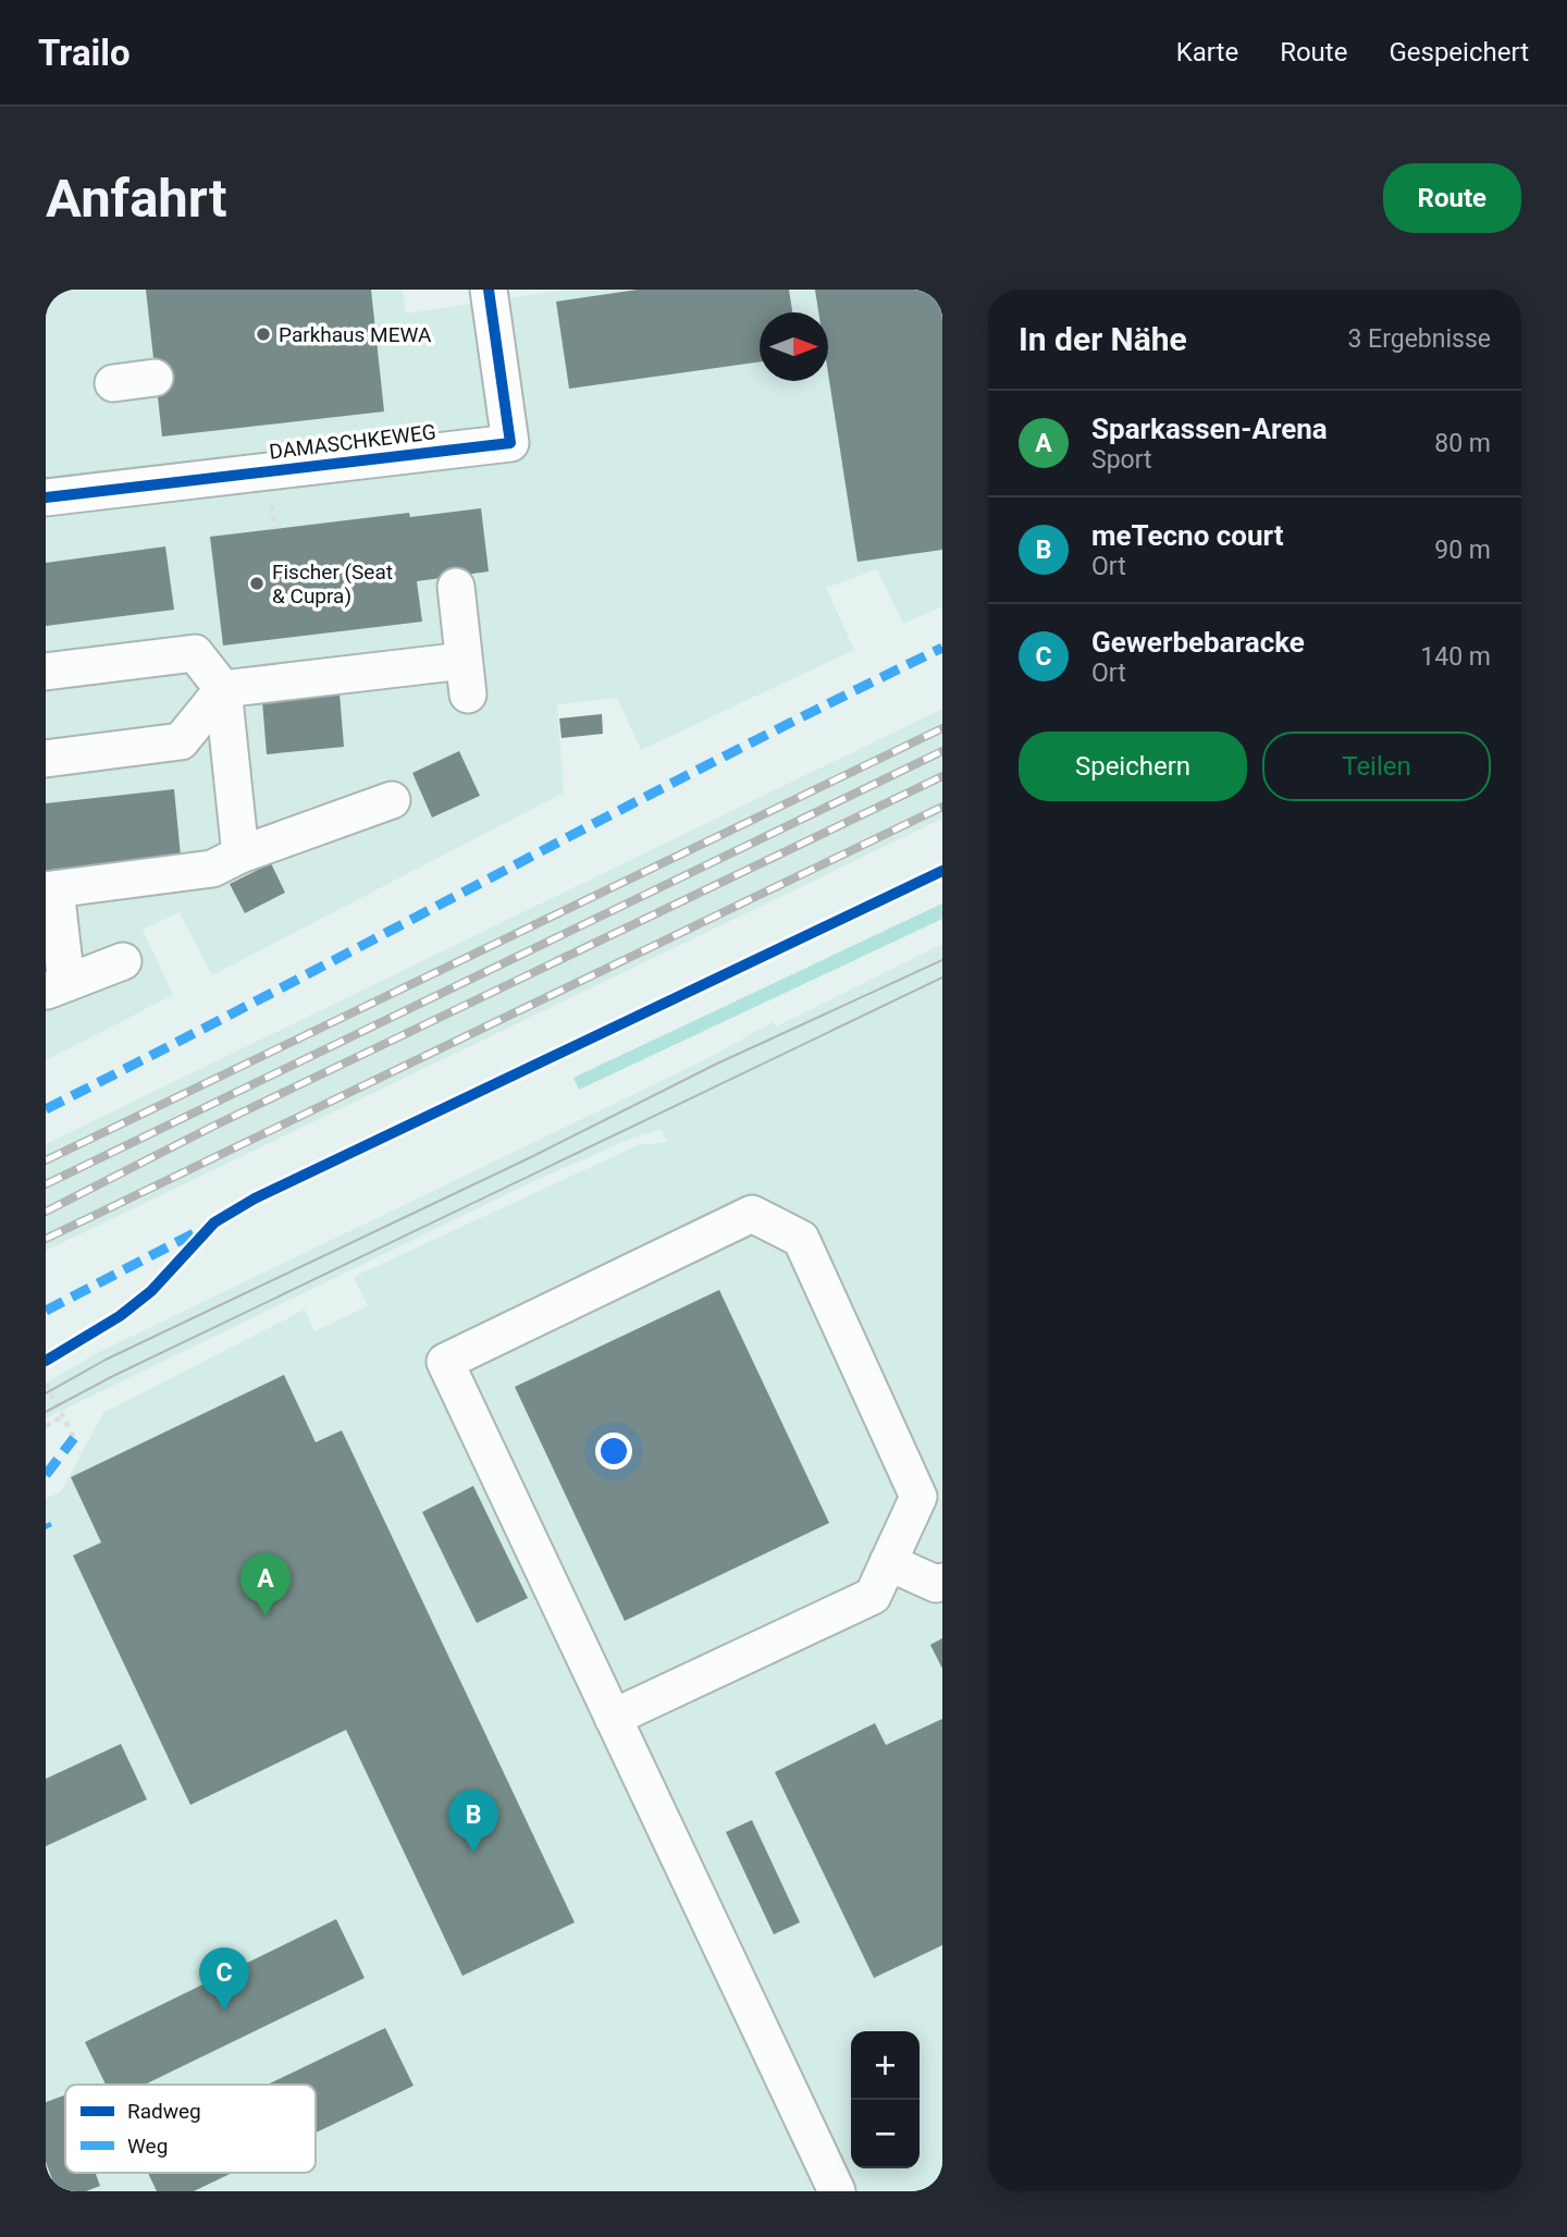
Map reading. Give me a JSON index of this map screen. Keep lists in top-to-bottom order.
{
  "streets": {
    "street": ["DAMASCHKEWEG"]
  },
  "places": ["Parkhaus MEWA", "Fischer (Seat & Cupra)"],
  "legend": ["Radweg", "Weg"],
  "north": "right",
  "page": {
    "header": "Trailo",
    "nav": ["Karte", "Route", "Gespeichert"],
    "buttons": [
      "Route",
      ["Speichern", "Teilen"]
    ],
    "title": "Anfahrt",
    "heading": ["In der Nähe", "3 Ergebnisse"],
    "list": [
      {
        "mark": "A",
        "name": "Sparkassen-Arena",
        "note": "Sport",
        "value": "80 m"
      },
      {
        "mark": "B",
        "name": "meTecno court",
        "note": "Ort",
        "value": "90 m"
      },
      {
        "mark": "C",
        "name": "Gewerbebaracke",
        "note": "Ort",
        "value": "140 m"
      }
    ],
    "pins": ["A", "B", "C"],
    "map_buttons": ["+", "−"]
  }
}
